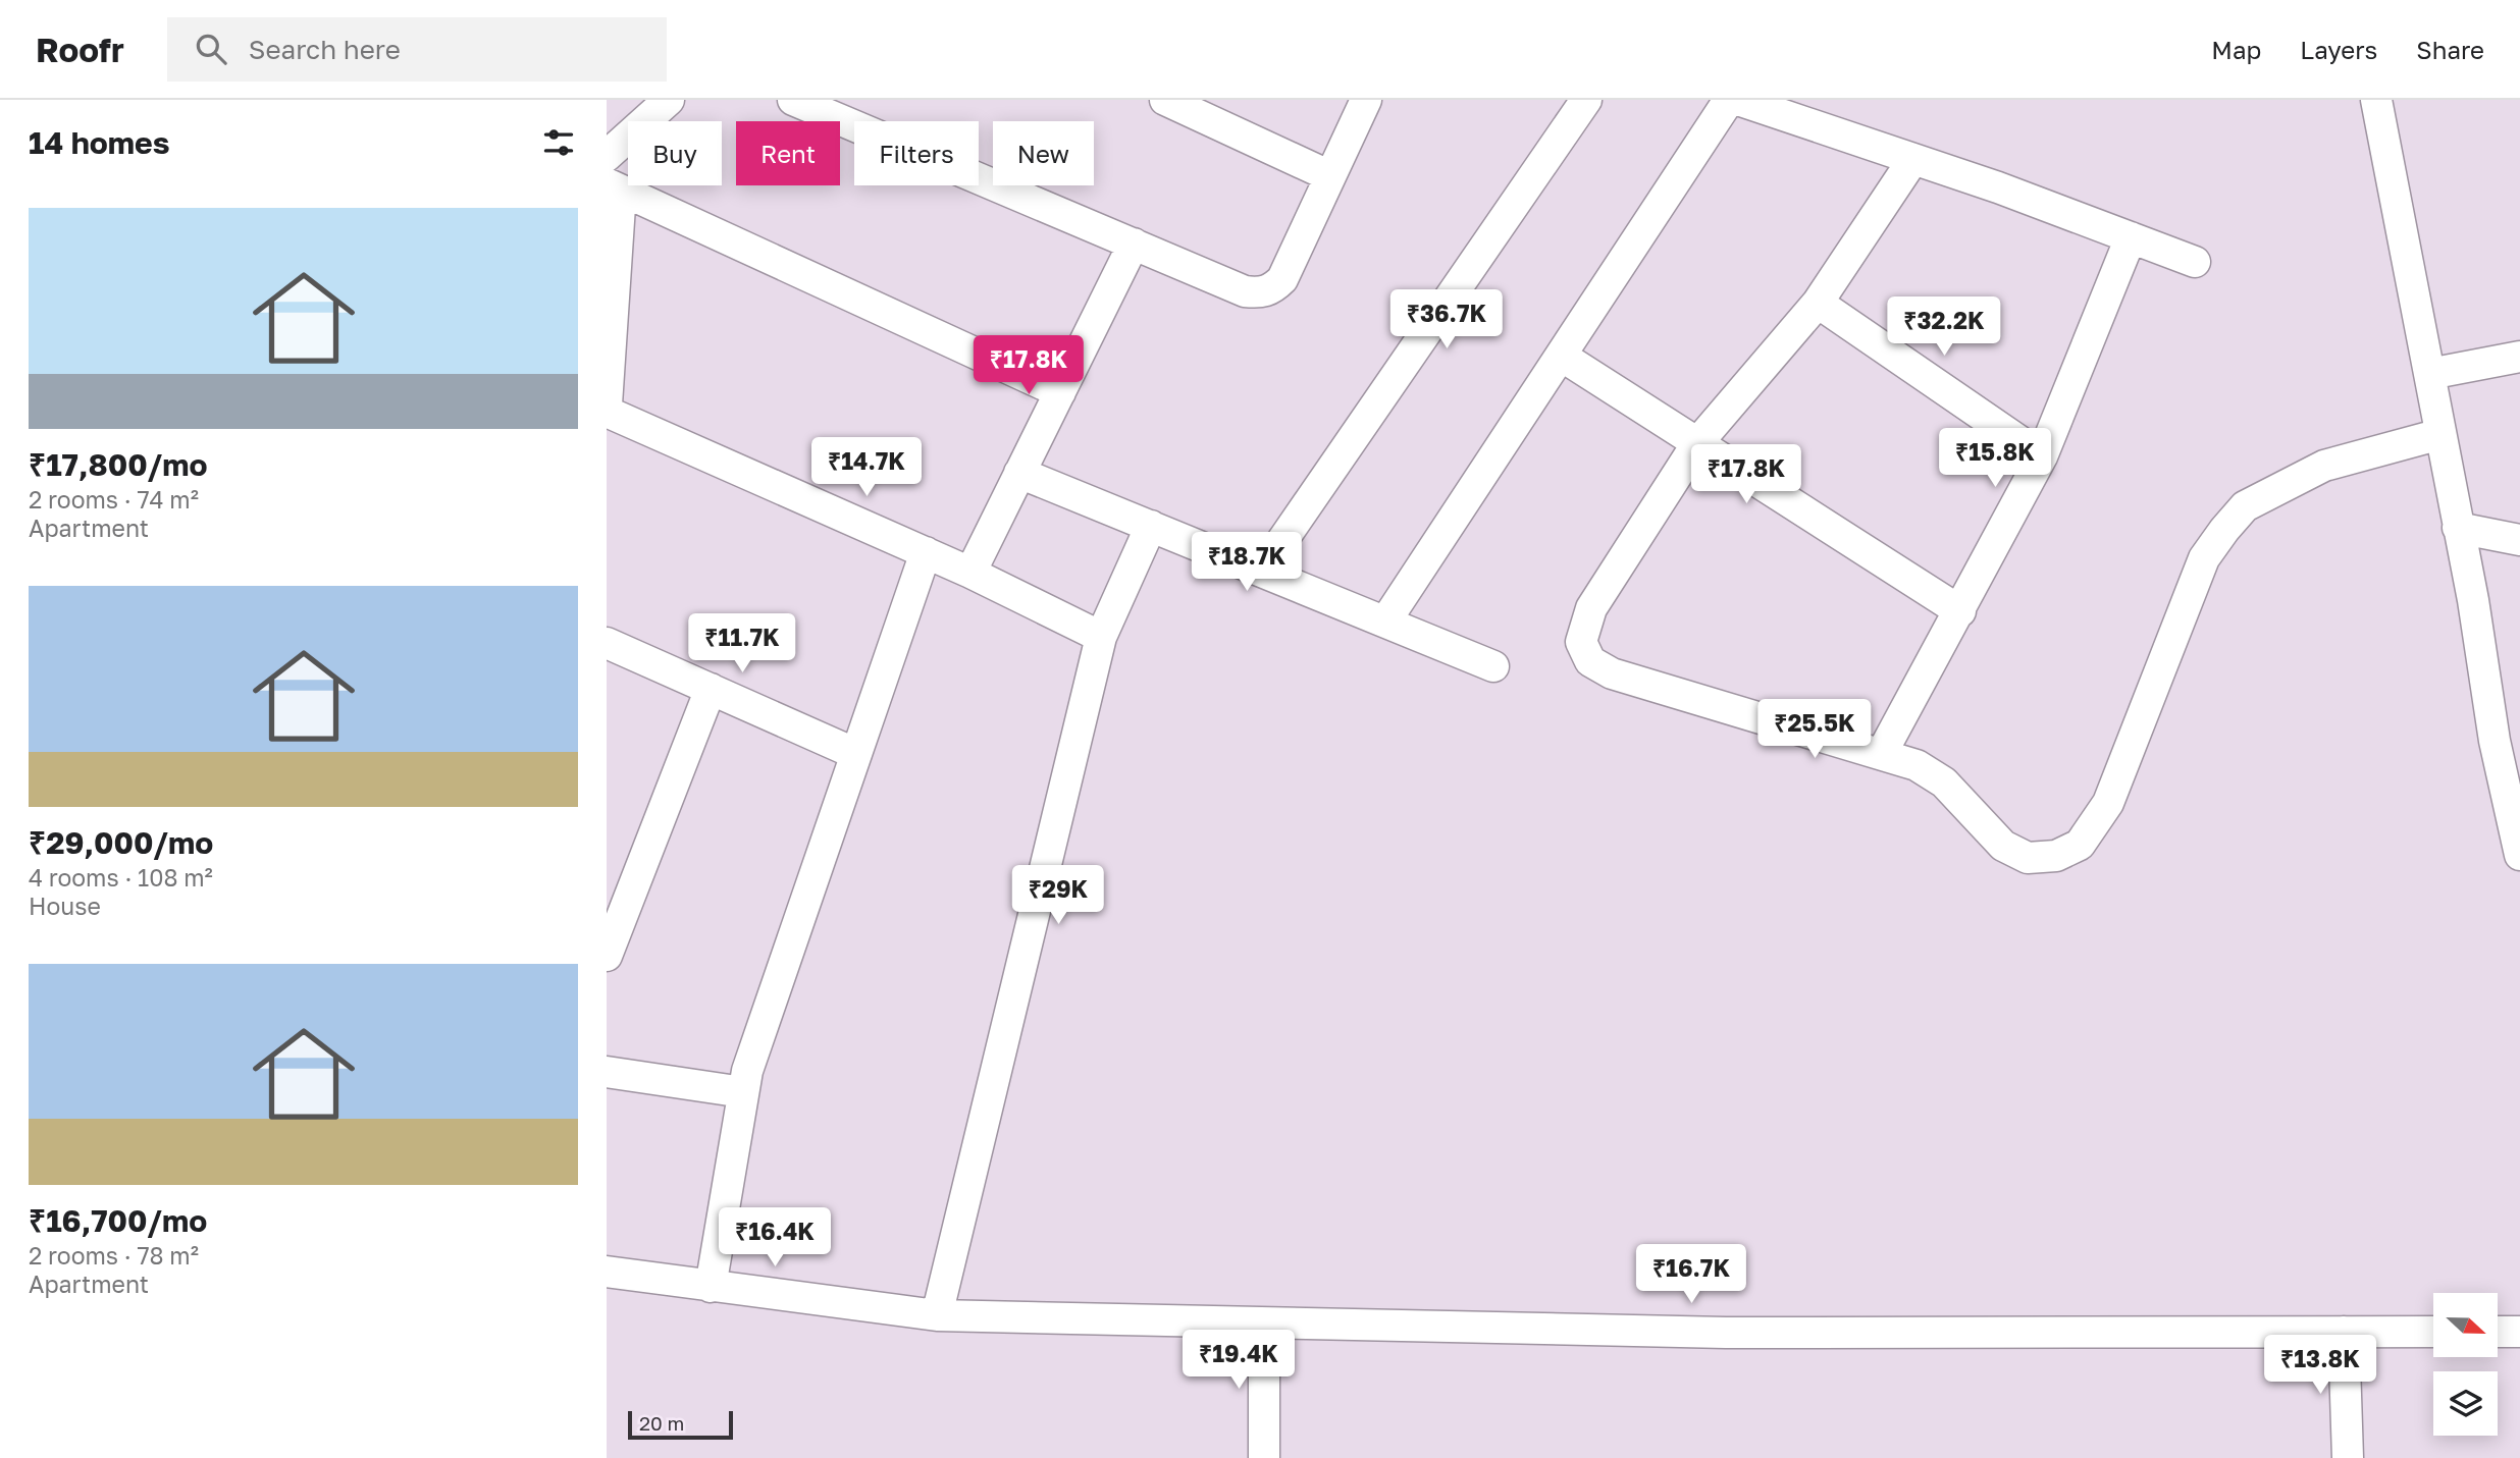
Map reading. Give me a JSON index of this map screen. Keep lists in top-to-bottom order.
{
  "scale_bar": "20 m",
  "north": "right",
  "page": {
    "header": "Roofr",
    "search": "Search here",
    "nav": ["Map", "Layers", "Share"],
    "heading": "14 homes",
    "chip": [
      "Buy",
      "Rent",
      "Filters",
      "New"
    ],
    "list": [
      {
        "name": "₹17,800/mo",
        "note": "2 rooms · 74 m² · Apartment"
      },
      {
        "name": "₹29,000/mo",
        "note": "4 rooms · 108 m² · House"
      },
      {
        "name": "₹16,700/mo",
        "note": "2 rooms · 78 m² · Apartment"
      }
    ],
    "price": [
      "₹36.7K",
      "₹32.2K",
      "₹17.8K",
      "₹15.8K",
      "₹14.7K",
      "₹17.8K",
      "₹18.7K",
      "₹11.7K",
      "₹25.5K",
      "₹29K",
      "₹16.4K",
      "₹16.7K",
      "₹19.4K",
      "₹13.8K"
    ],
    "scale": "20 m"
  }
}
